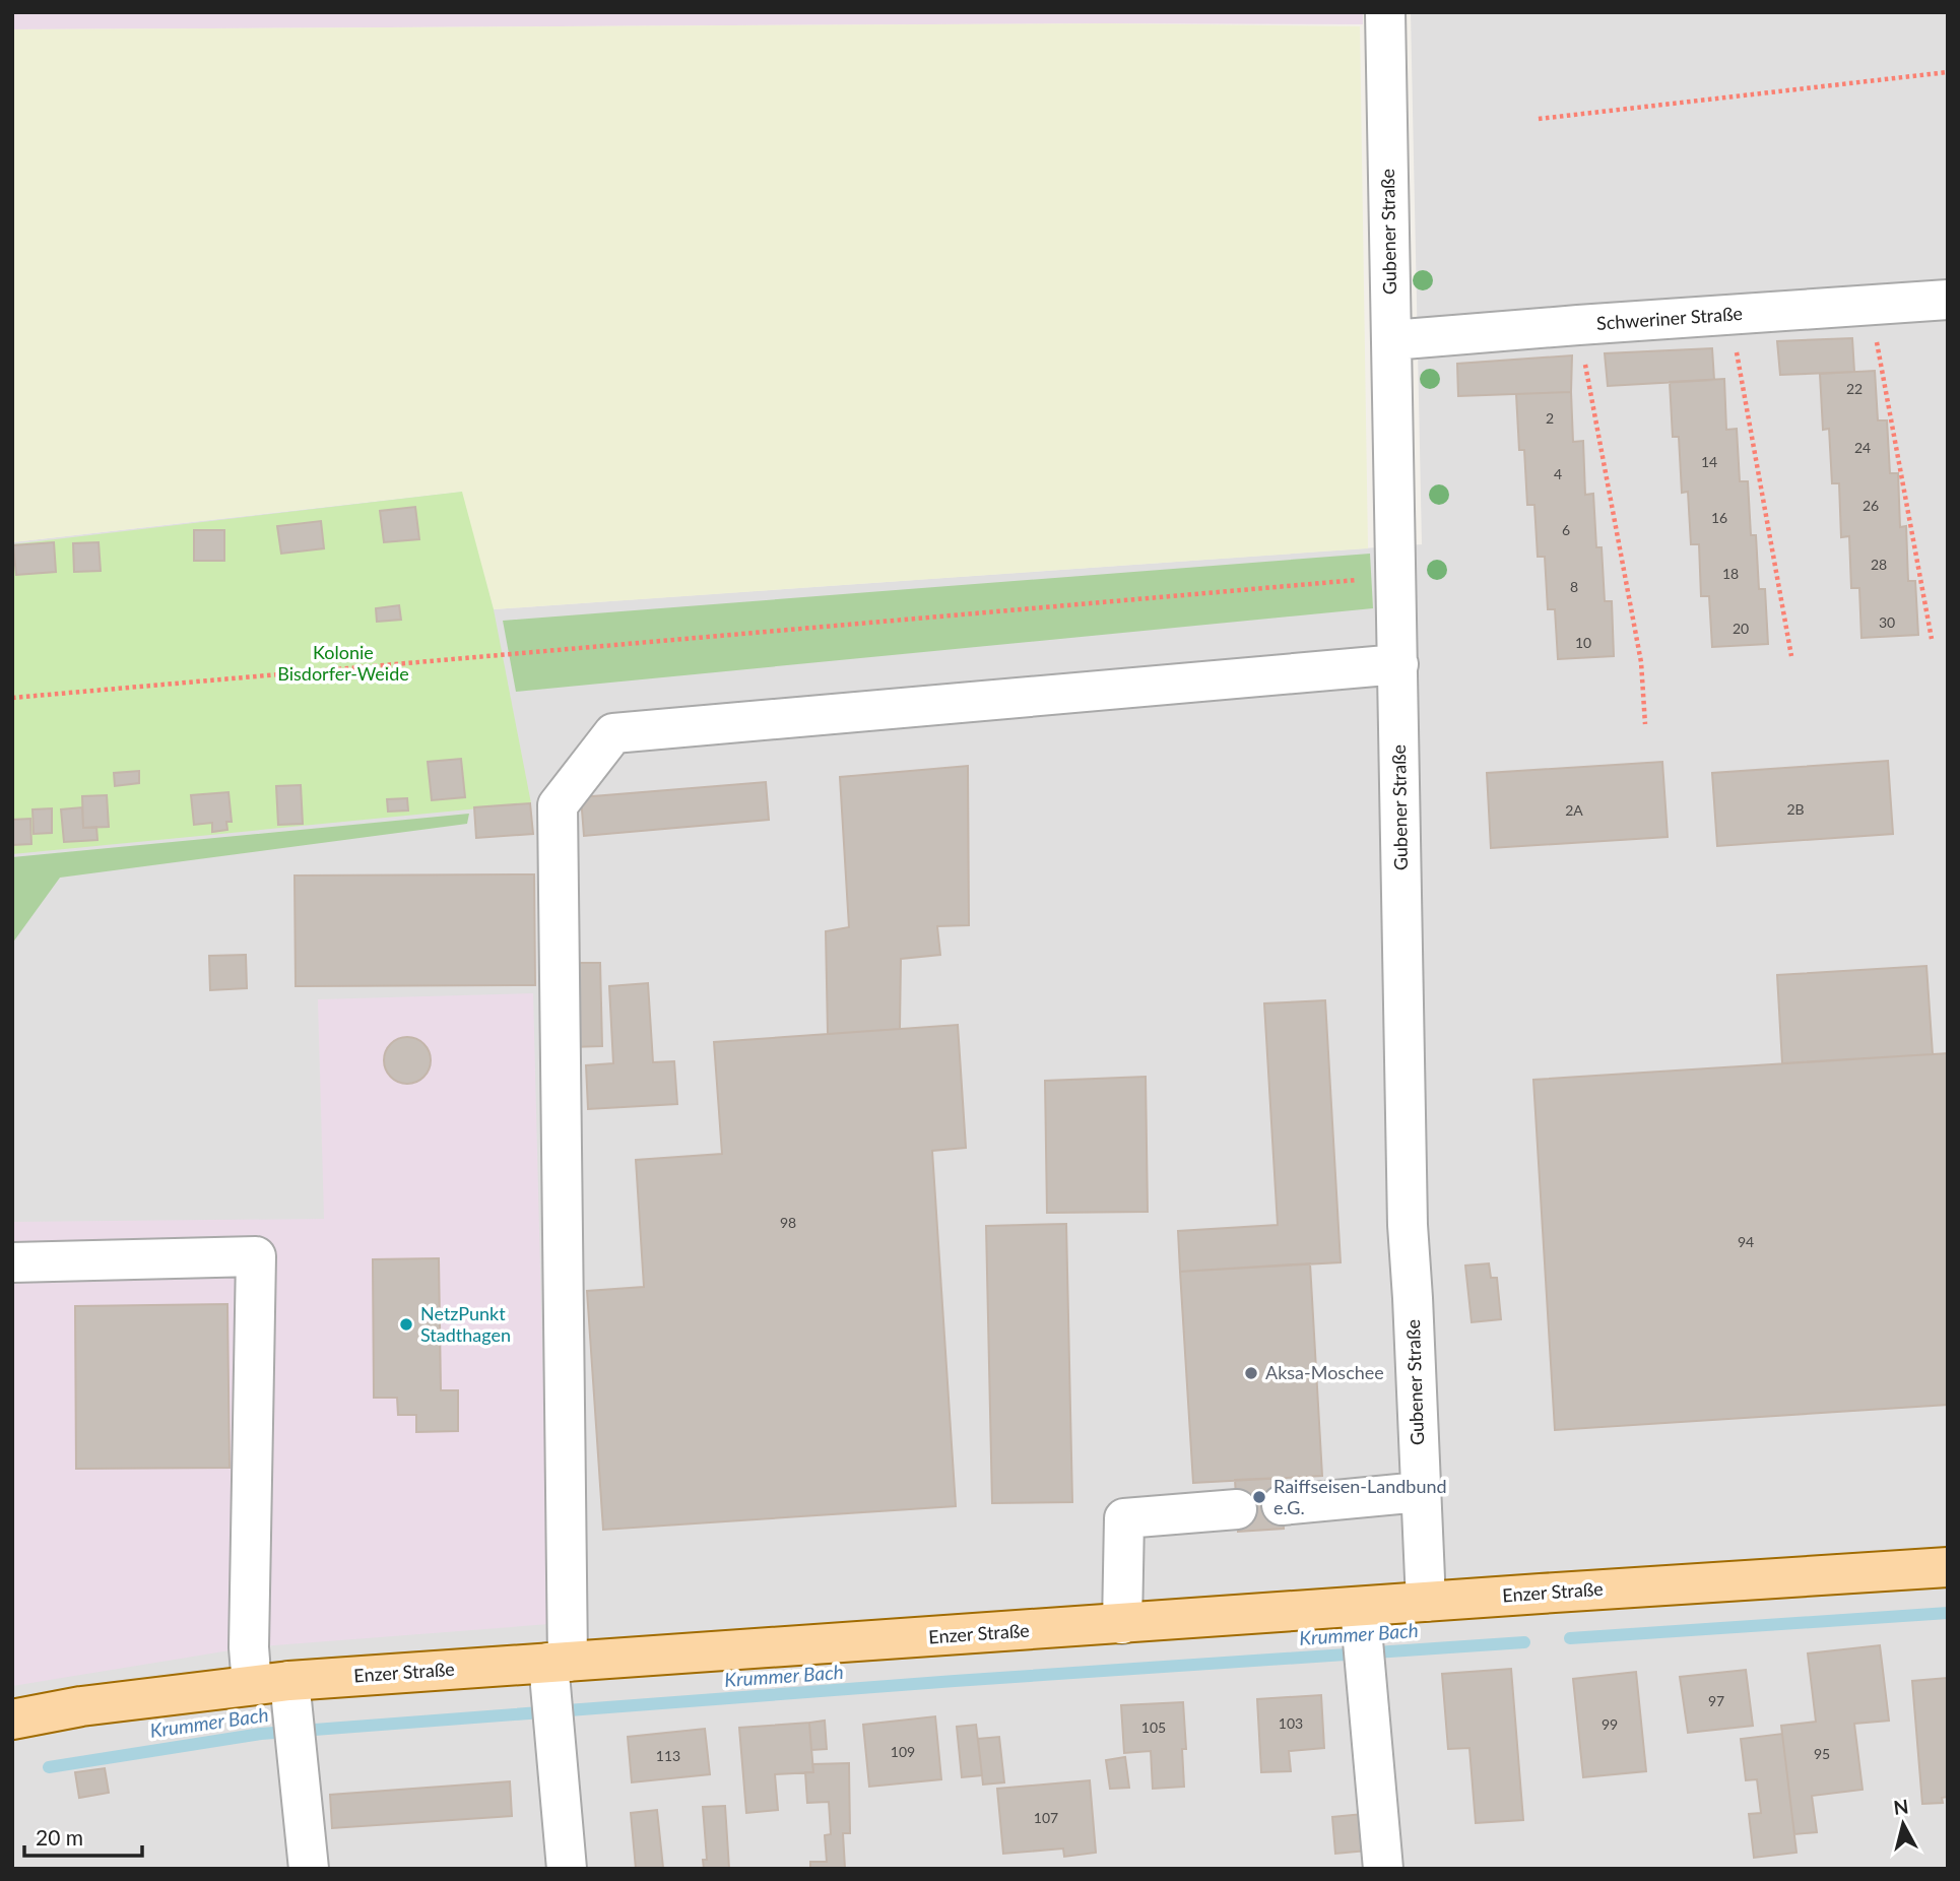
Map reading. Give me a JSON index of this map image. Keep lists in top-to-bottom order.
{
  "streets": {
    "main road": ["Enzer Straße"],
    "street": ["Gubener Straße", "Schweriner Straße"]
  },
  "crossings": [
    ["Gubener Straße", "Schweriner Straße"],
    ["Gubener Straße", "Enzer Straße"]
  ],
  "water": ["Krummer Bach"],
  "parks": ["Kolonie Bisdorfer-Weide"],
  "places": ["NetzPunkt Stadthagen", "Aksa-Moschee", "Raiffseisen-Landbund e.G."],
  "house_numbers": [
    "22",
    "2",
    "24",
    "14",
    "4",
    "26",
    "16",
    "6",
    "28",
    "18",
    "8",
    "30",
    "20",
    "10",
    "2B",
    "2A",
    "98",
    "94",
    "97",
    "103",
    "99",
    "105",
    "109",
    "95",
    "113",
    "107"
  ],
  "scale_bar": "20 m",
  "north": "top"
}
